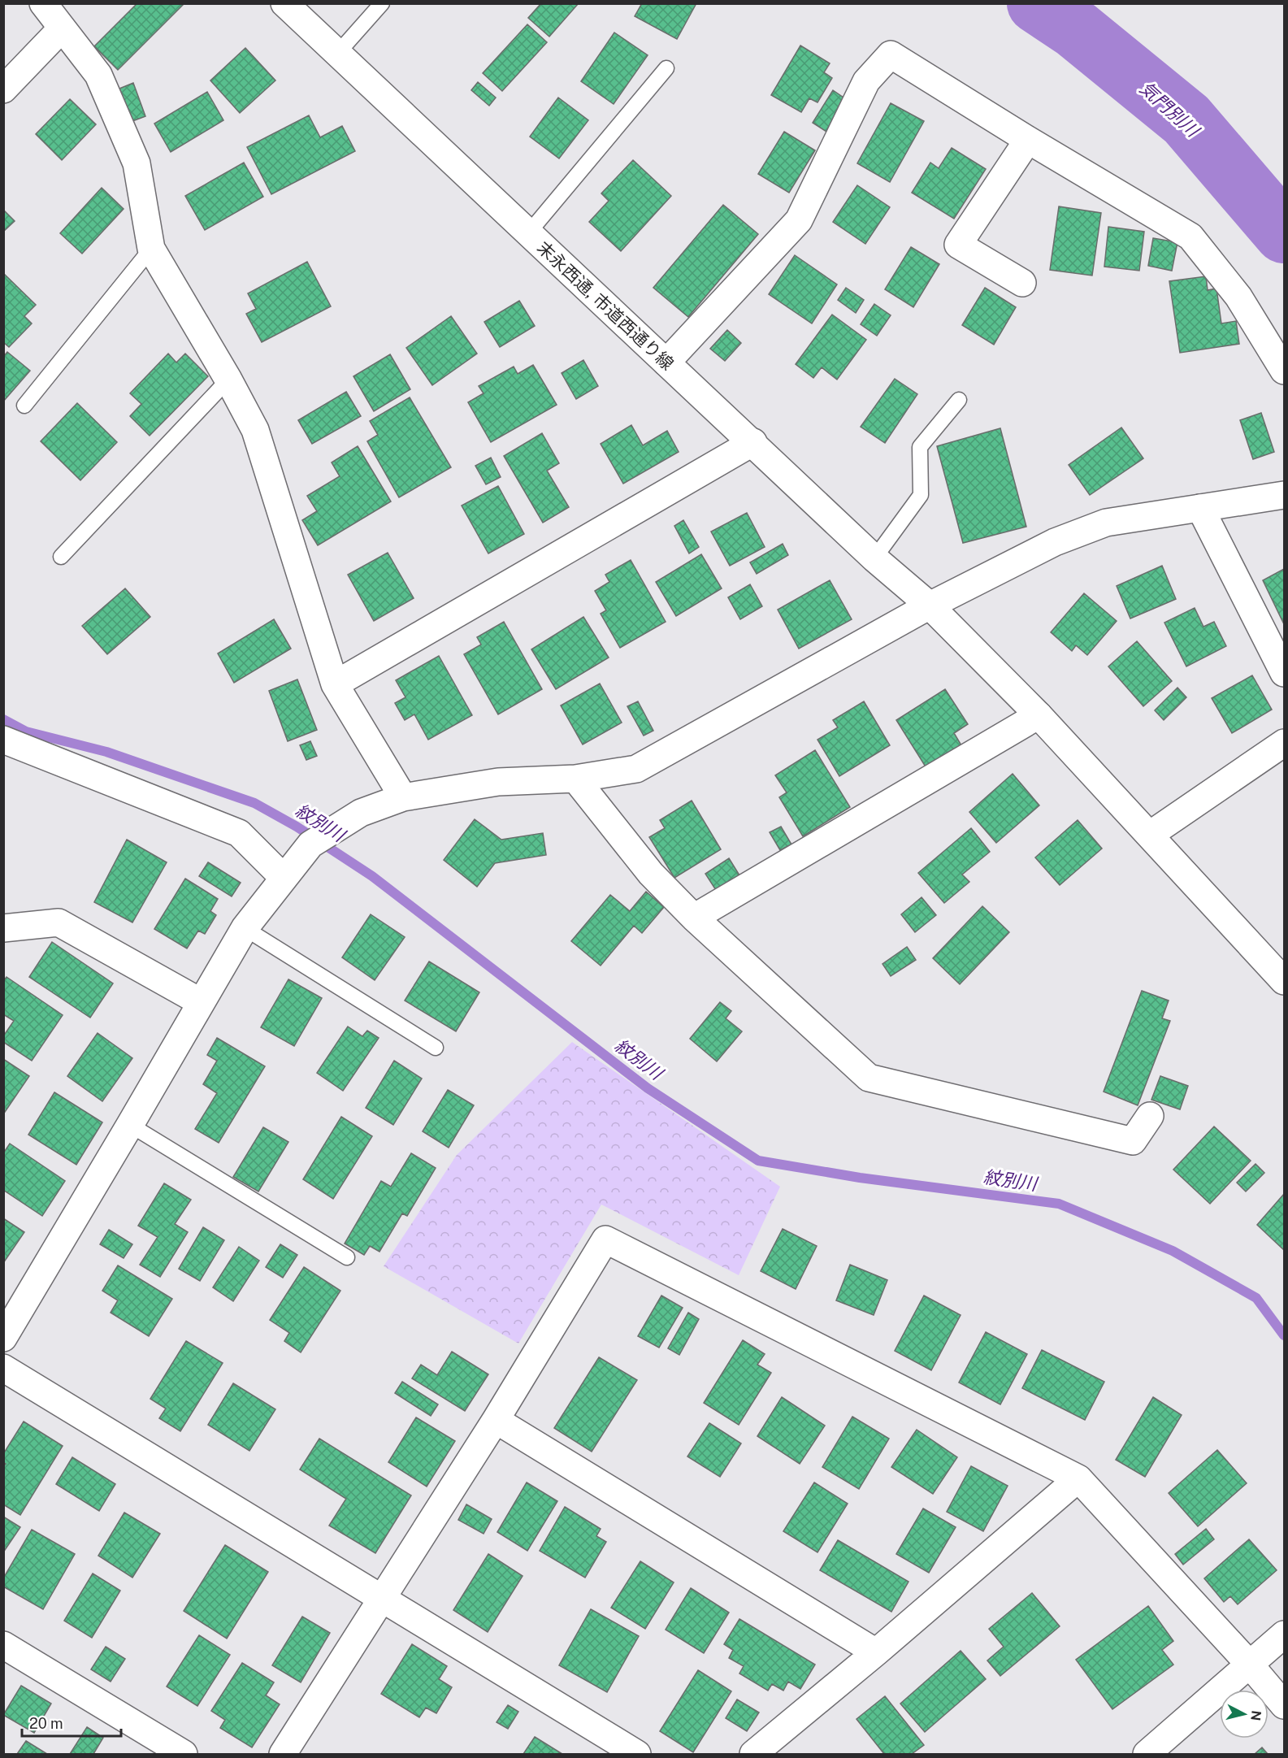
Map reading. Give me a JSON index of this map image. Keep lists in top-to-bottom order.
{
  "streets": {
    "street": ["末永西通, 市道西通り線"]
  },
  "water": ["気門別川", "紋別川"],
  "scale_bar": "20 m",
  "north": "right"
}
